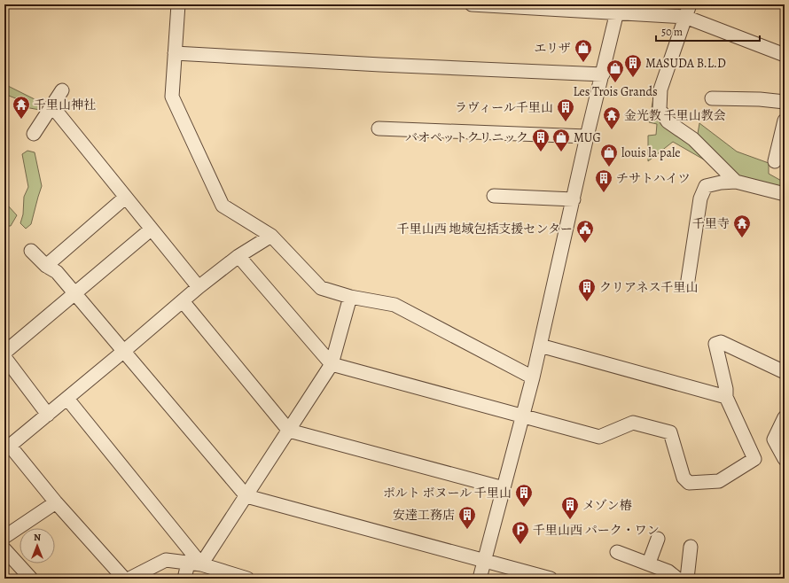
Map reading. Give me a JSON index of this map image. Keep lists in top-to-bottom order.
{
  "places": {
    "shop": [
      "エリザ",
      "Les Trois Grands",
      "MUG",
      "louis la pale"
    ],
    "building": [
      "MASUDA B.L.D",
      "ラヴィール千里山",
      "バオペットクリニック",
      "チサトハイツ",
      "クリアネス千里山",
      "ポルト ボヌール 千里山",
      "メゾン椿",
      "安達工務店"
    ],
    "temple": ["千里山神社", "金光教 千里山教会", "千里寺"],
    "public building": ["千里山西 地域包括支援センター"],
    "parking": ["千里山西 パーク・ワン"]
  },
  "scale_bar": "50 m",
  "north": "top"
}
